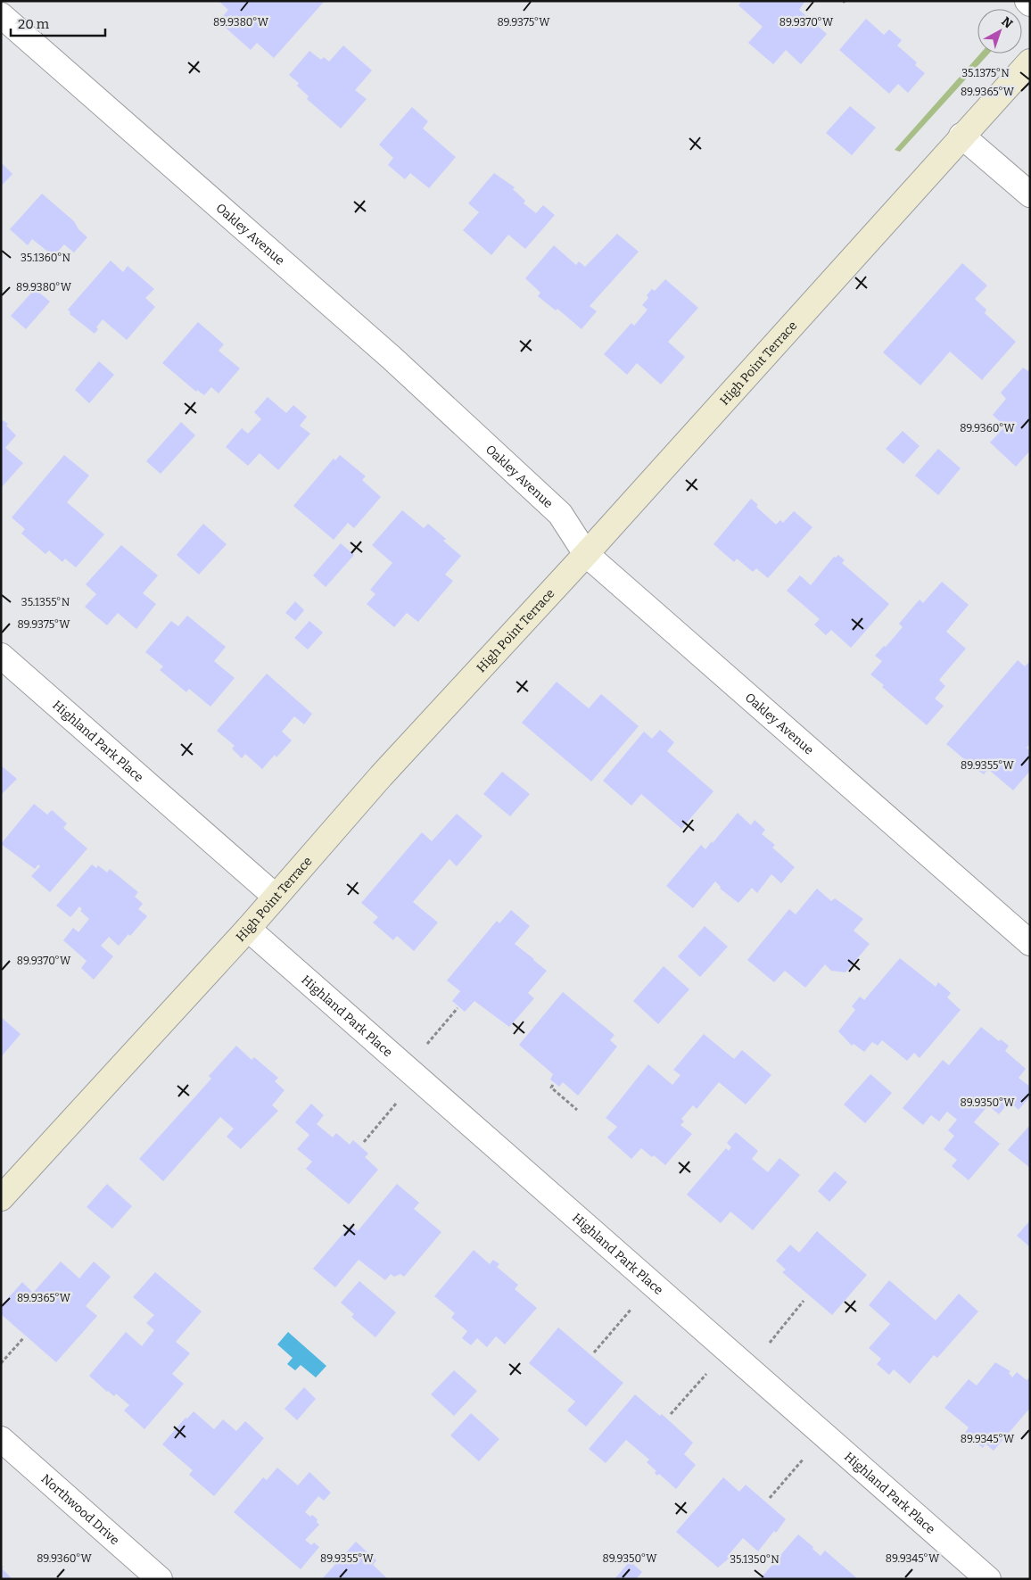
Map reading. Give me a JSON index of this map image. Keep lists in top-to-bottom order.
{
  "streets": {
    "street": [
      "Oakley Avenue",
      "High Point Terrace",
      "Highland Park Place",
      "Northwood Drive"
    ]
  },
  "crossings": [
    ["Oakley Avenue", "High Point Terrace"],
    ["High Point Terrace", "Highland Park Place"]
  ],
  "scale_bar": "20 m",
  "north": "top right",
  "coordinates": [
    "89.9380°W",
    "89.9375°W",
    "89.9370°W",
    "35.1375°N",
    "89.9365°W",
    "35.1360°N",
    "89.9360°W",
    "35.1355°N",
    "89.9355°W",
    "89.9350°W",
    "89.9345°W",
    "35.1350°N"
  ]
}
